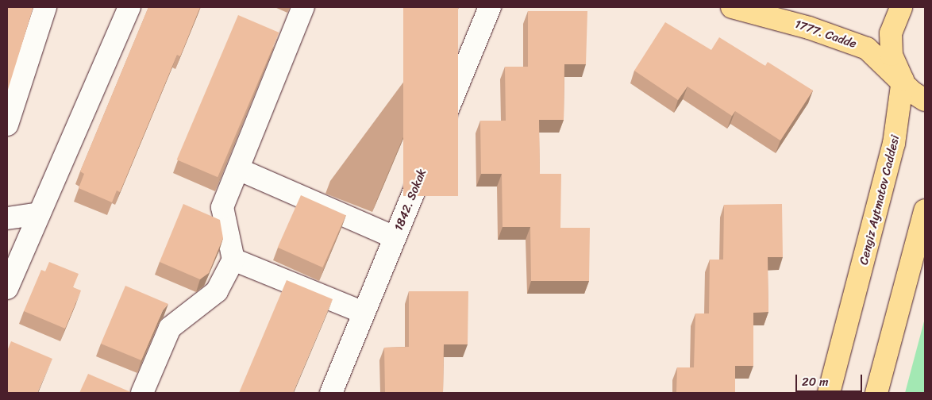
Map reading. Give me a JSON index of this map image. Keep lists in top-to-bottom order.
{
  "streets": {
    "main road": ["1777. Cadde", "Cengiz Aytmatov Caddesi"],
    "street": ["1842. Sokak"]
  },
  "crossings": [
    ["1777. Cadde", "Cengiz Aytmatov Caddesi"]
  ],
  "scale_bar": "20 m"
}
